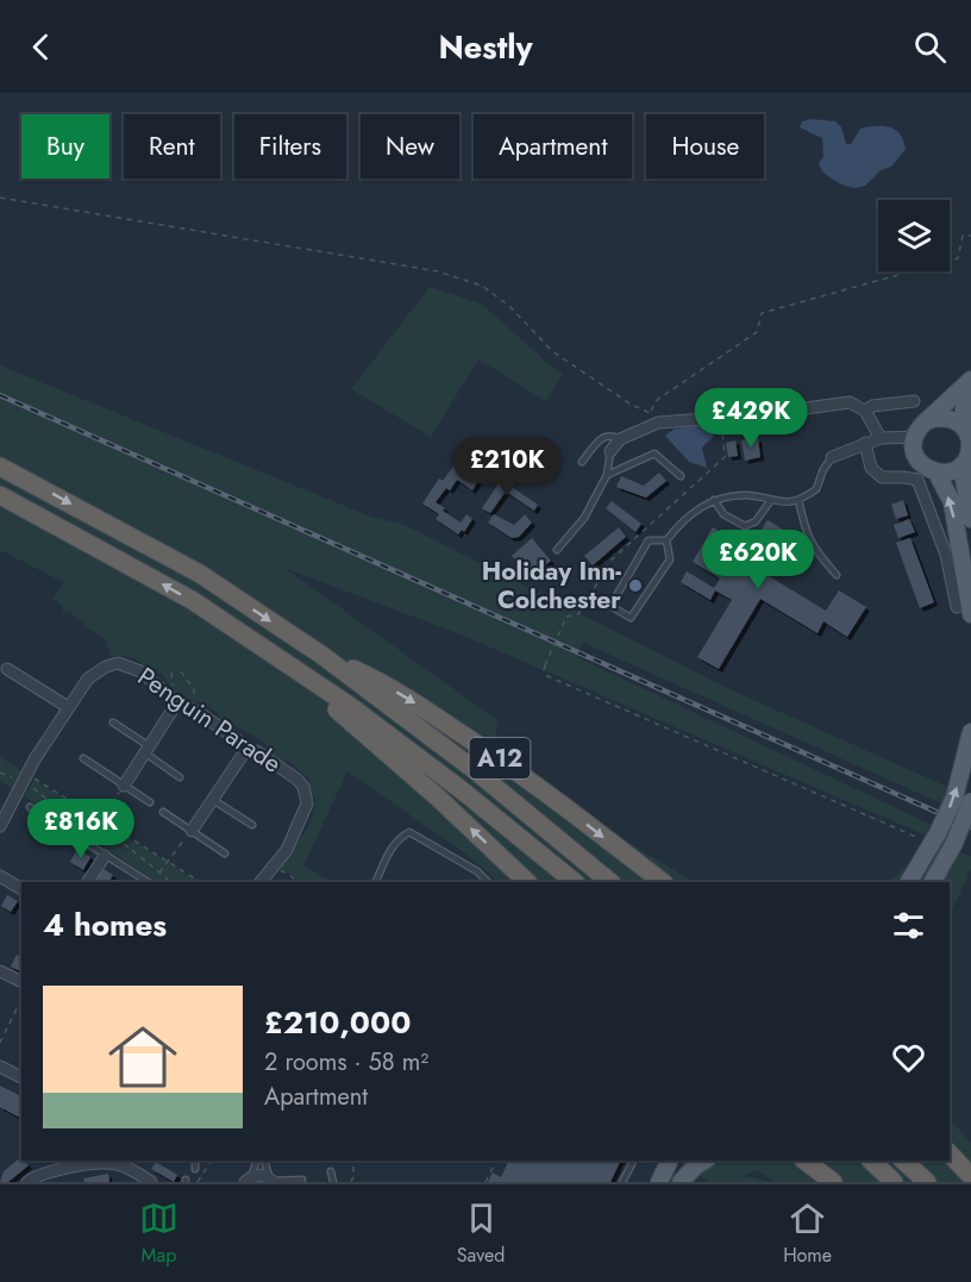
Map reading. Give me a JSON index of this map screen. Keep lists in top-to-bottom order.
{
  "streets": {
    "highway": ["A12"],
    "street": ["Penguin Parade"]
  },
  "places": ["Holiday Inn- Colchester"],
  "page": {
    "header": "Nestly",
    "chip": [
      "Buy",
      "Rent",
      "Filters",
      "New",
      "Apartment",
      "House"
    ],
    "price": [
      "£429K",
      "£210K",
      "£620K",
      "£816K"
    ],
    "heading": "4 homes",
    "list": [
      {
        "name": "£210,000",
        "note": "2 rooms · 58 m² · Apartment"
      }
    ],
    "tabs": ["Map", "Saved", "Home"]
  }
}
